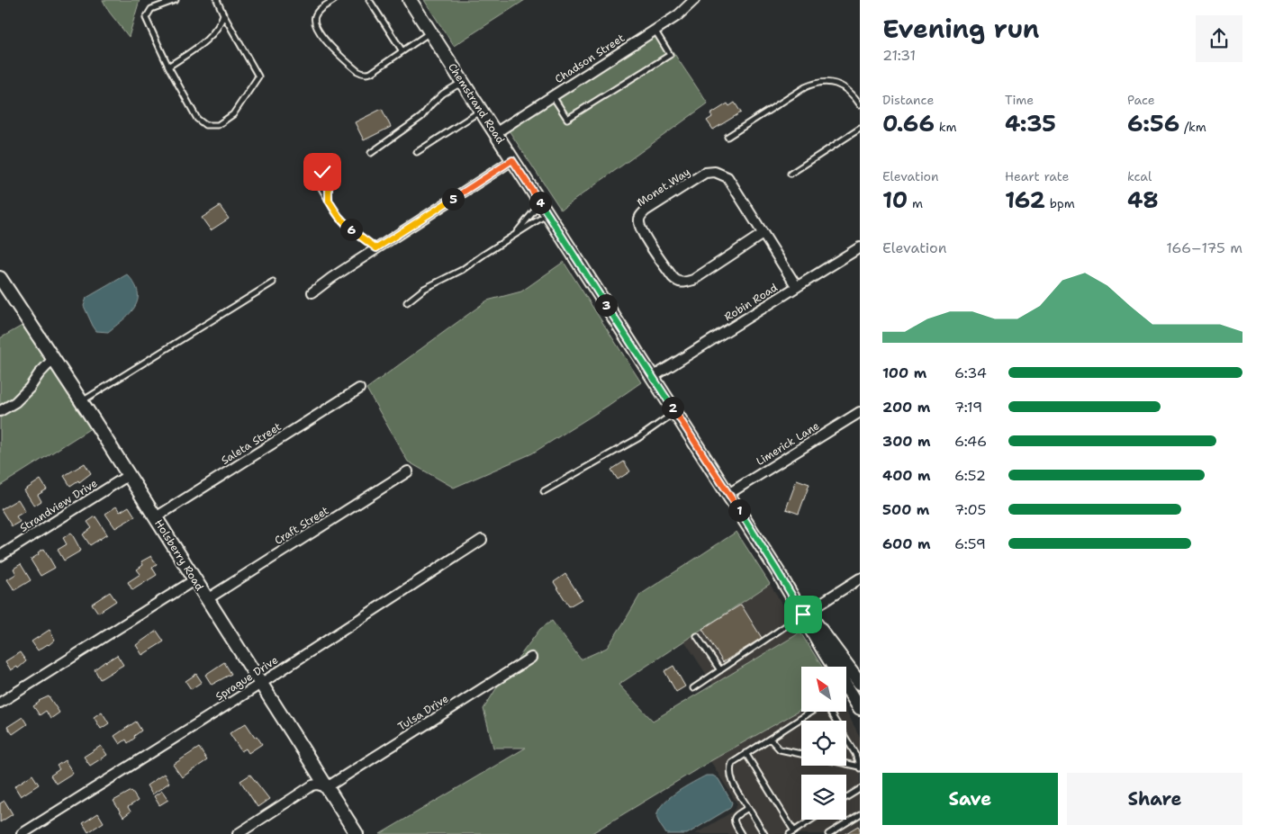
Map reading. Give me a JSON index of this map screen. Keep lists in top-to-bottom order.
{
  "streets": {
    "street": [
      "Chadson Street",
      "Chemstrand Road",
      "Monet Way",
      "Robin Road",
      "Saleta Street",
      "Limerick Lane",
      "Strandview Drive",
      "Craft Street",
      "Holsberry Road",
      "Sprague Drive",
      "Tulsa Drive"
    ]
  },
  "crossings": [
    ["Chadson Street", "Chemstrand Road"],
    ["Chemstrand Road", "Robin Road"],
    ["Chemstrand Road", "Limerick Lane"],
    ["Monet Way", "Robin Road"],
    ["Saleta Street", "Holsberry Road"],
    ["Strandview Drive", "Holsberry Road"],
    ["Craft Street", "Holsberry Road"],
    ["Holsberry Road", "Sprague Drive"],
    ["Holsberry Road", "Tulsa Drive"]
  ],
  "north": "top left",
  "page": {
    "heading": ["Evening run", "21:31"],
    "stats": [
      ["Distance", "0.66 km"],
      ["Time", "4:35"],
      ["Pace", "6:56 /km"],
      ["Elevation", "10 m"],
      ["Heart rate", "162 bpm"],
      ["kcal", "48"]
    ],
    "pins": [
      "5",
      "4",
      "6",
      "3",
      "2",
      "1"
    ],
    "chart": ["Elevation", "166–175 m"],
    "list": [
      {
        "name": "100 m",
        "note": "6:34"
      },
      {
        "name": "200 m",
        "note": "7:19"
      },
      {
        "name": "300 m",
        "note": "6:46"
      },
      {
        "name": "400 m",
        "note": "6:52"
      },
      {
        "name": "500 m",
        "note": "7:05"
      },
      {
        "name": "600 m",
        "note": "6:59"
      }
    ],
    "buttons": ["Save", "Share"]
  }
}
